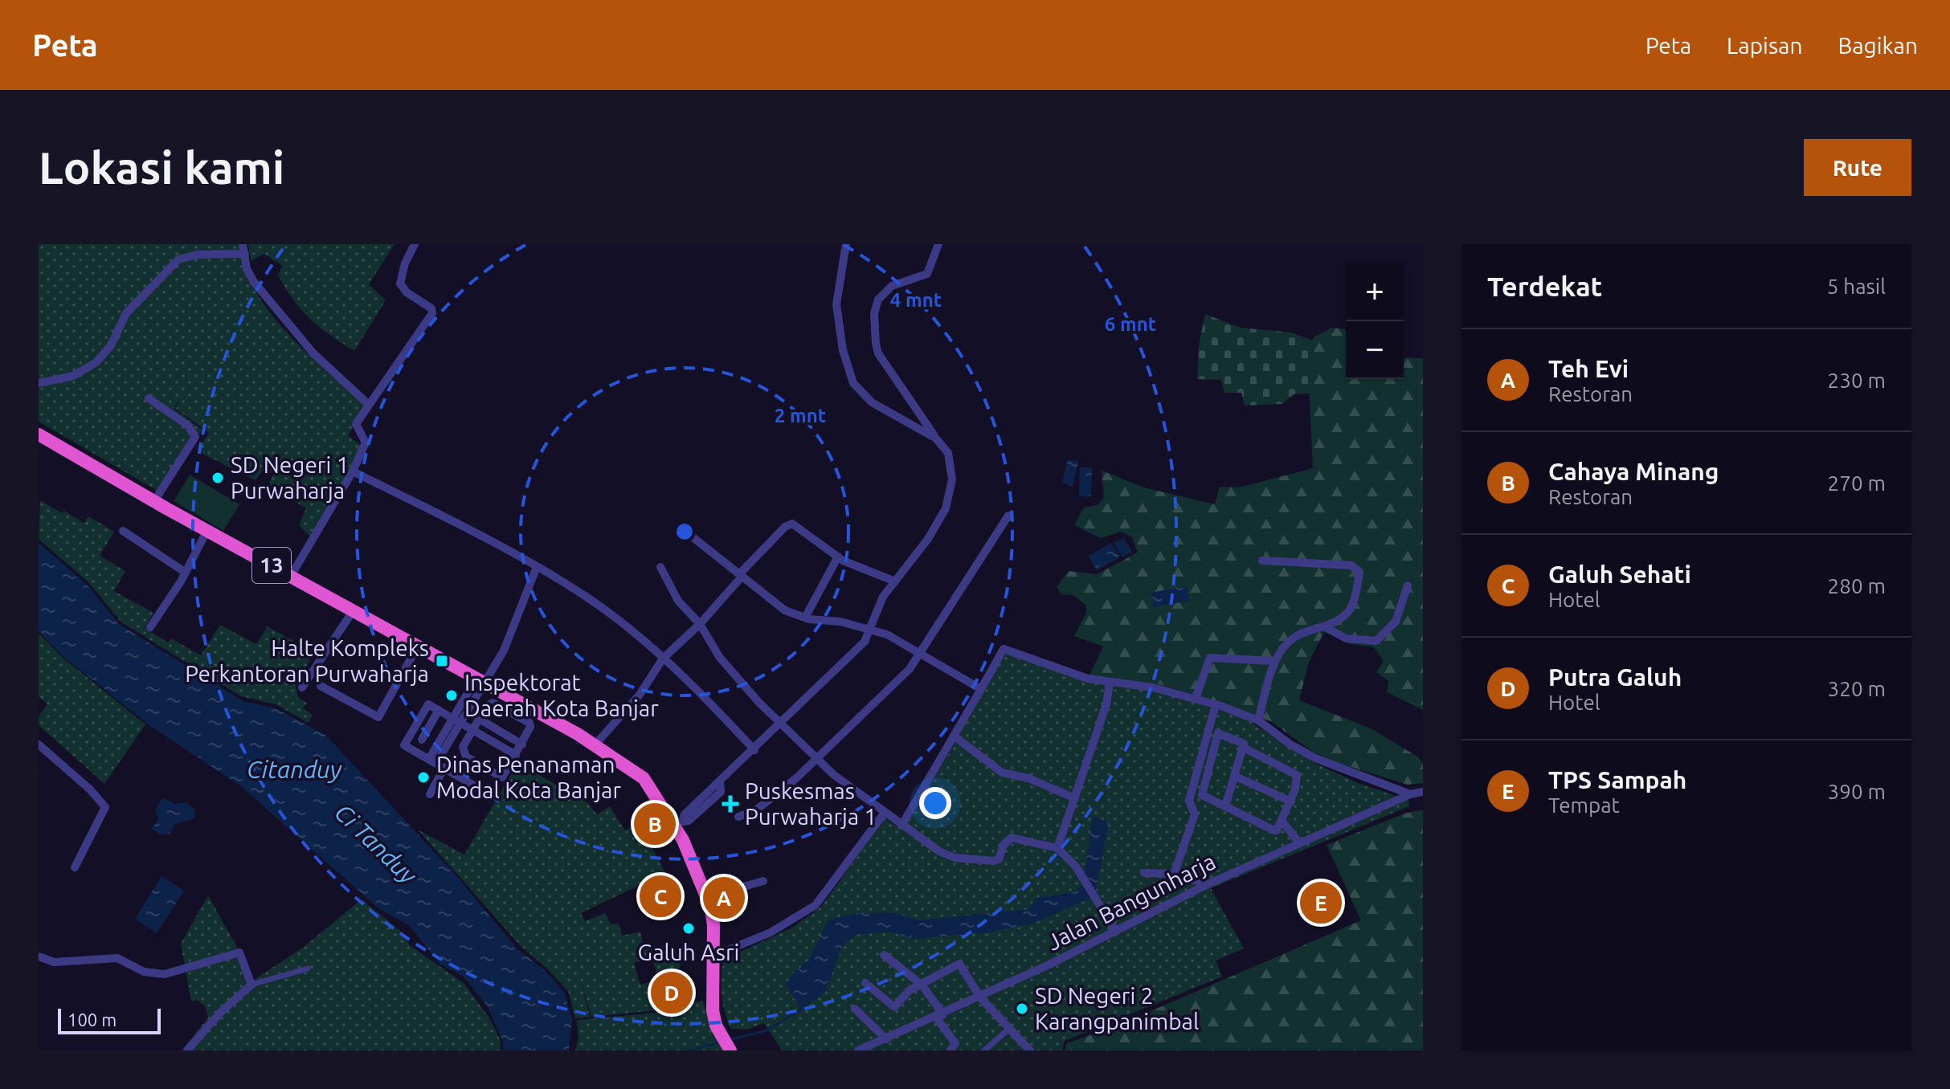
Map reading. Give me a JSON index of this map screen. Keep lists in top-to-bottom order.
{
  "streets": {
    "highway": ["13"],
    "street": ["Jalan Bangunharja"]
  },
  "water": ["Citanduy", "Ci Tanduy"],
  "places": {
    "other": [
      "SD Negeri 1 Purwaharja",
      "Inspektorat Daerah Kota Banjar",
      "Dinas Penanaman Modal Kota Banjar",
      "Galuh Asri",
      "SD Negeri 2 Karangpanimbal"
    ],
    "transit": ["Halte Kompleks Perkantoran Purwaharja"],
    "health": ["Puskesmas Purwaharja 1"]
  },
  "scale_bar": "100 m",
  "page": {
    "header": "Peta",
    "nav": ["Peta", "Lapisan", "Bagikan"],
    "buttons": "Rute",
    "title": "Lokasi kami",
    "heading": ["Terdekat", "5 hasil"],
    "map_buttons": ["+", "−"],
    "list": [
      {
        "mark": "A",
        "name": "Teh Evi",
        "note": "Restoran",
        "value": "230 m"
      },
      {
        "mark": "B",
        "name": "Cahaya Minang",
        "note": "Restoran",
        "value": "270 m"
      },
      {
        "mark": "C",
        "name": "Galuh Sehati",
        "note": "Hotel",
        "value": "280 m"
      },
      {
        "mark": "D",
        "name": "Putra Galuh",
        "note": "Hotel",
        "value": "320 m"
      },
      {
        "mark": "E",
        "name": "TPS Sampah",
        "note": "Tempat",
        "value": "390 m"
      }
    ],
    "pins": [
      "B",
      "C",
      "A",
      "E",
      "D"
    ],
    "scale": "100 m"
  },
  "rings": ["4 mnt", "6 mnt", "2 mnt"]
}
